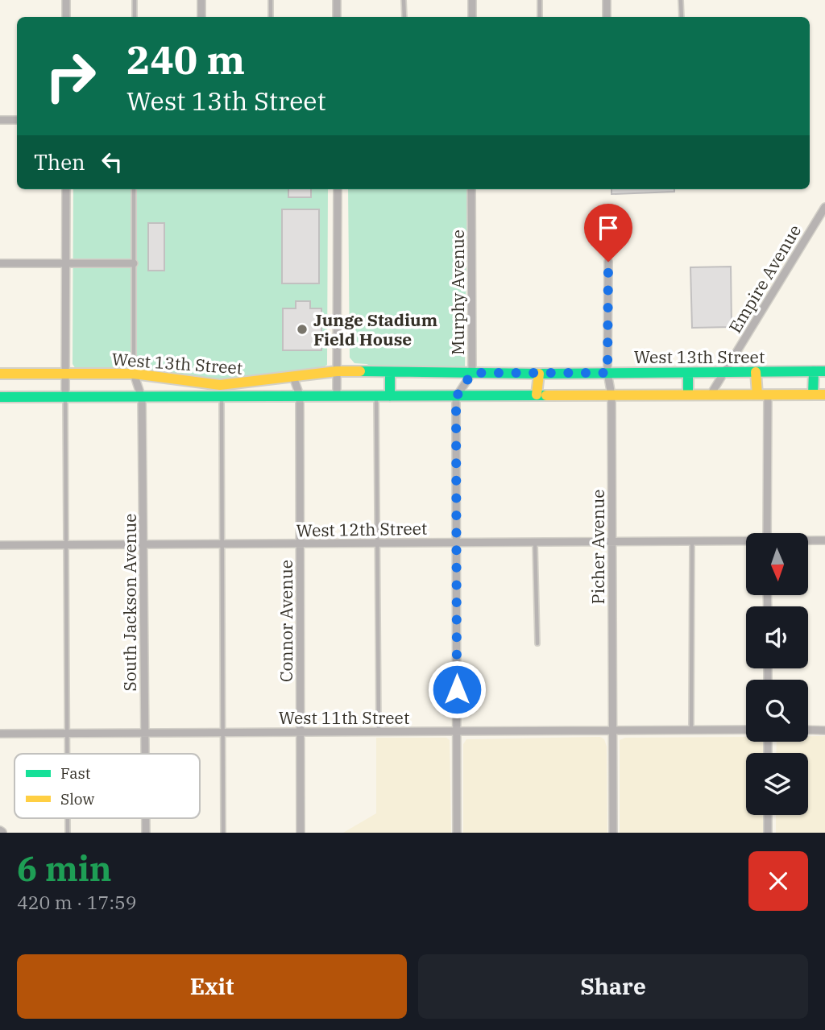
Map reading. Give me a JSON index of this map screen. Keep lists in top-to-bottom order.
{
  "streets": {
    "street": [
      "Empire Avenue",
      "Murphy Avenue",
      "West 13th Street",
      "West 12th Street",
      "Picher Avenue",
      "South Jackson Avenue",
      "Connor Avenue",
      "West 11th Street"
    ]
  },
  "crossings": [
    ["Empire Avenue", "West 13th Street"],
    ["Murphy Avenue", "West 13th Street"],
    ["West 13th Street", "Picher Avenue"],
    ["West 13th Street", "South Jackson Avenue"],
    ["West 13th Street", "Connor Avenue"],
    ["West 12th Street", "Picher Avenue"],
    ["West 12th Street", "South Jackson Avenue"],
    ["West 12th Street", "Connor Avenue"],
    ["Picher Avenue", "West 11th Street"],
    ["South Jackson Avenue", "West 11th Street"],
    ["Connor Avenue", "West 11th Street"]
  ],
  "places": ["Junge Stadium Field House"],
  "legend": ["Fast", "Slow"],
  "north": "bottom",
  "page": {
    "turn": ["240 m", "West 13th Street"],
    "then": "Then",
    "heading": ["6 min", "420 m · 17:59"],
    "buttons": ["Exit", "Share"]
  }
}
